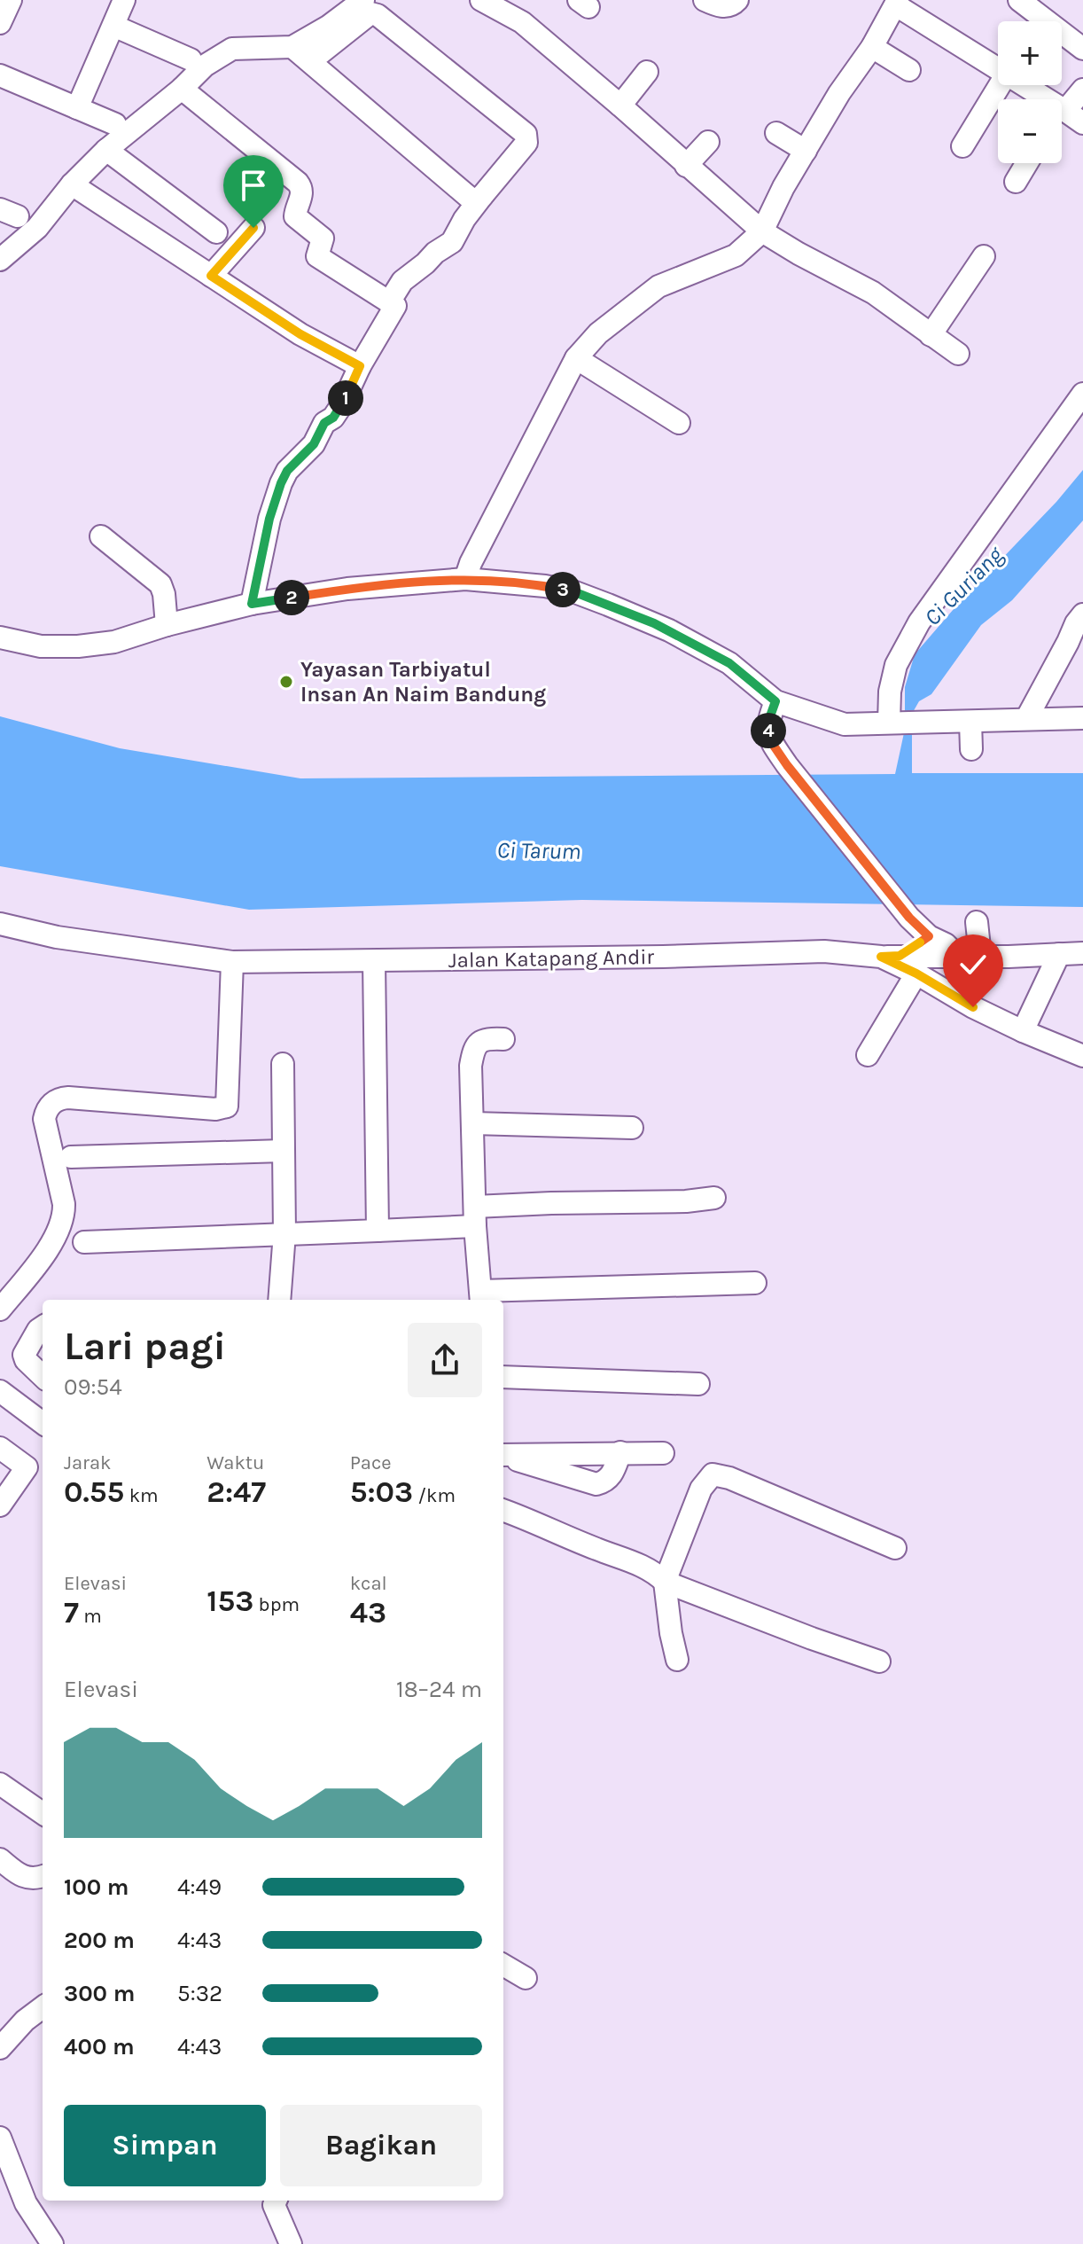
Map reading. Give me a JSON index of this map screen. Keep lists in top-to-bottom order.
{
  "streets": {
    "street": ["Jalan Katapang Andir"]
  },
  "water": ["Ci Guriang", "Ci Tarum"],
  "places": ["Yayasan Tarbiyatul Insan An Naim Bandung"],
  "page": {
    "map_buttons": ["+", "−"],
    "pins": [
      "1",
      "3",
      "2",
      "4"
    ],
    "heading": ["Lari pagi", "09:54"],
    "stats": [
      ["Jarak", "0.55 km"],
      ["Waktu", "2:47"],
      ["Pace", "5:03 /km"],
      ["Elevasi", "7 m"],
      ["153 bpm"],
      ["kcal", "43"]
    ],
    "chart": ["Elevasi", "18–24 m"],
    "list": [
      {
        "name": "100 m",
        "note": "4:49"
      },
      {
        "name": "200 m",
        "note": "4:43"
      },
      {
        "name": "300 m",
        "note": "5:32"
      },
      {
        "name": "400 m",
        "note": "4:43"
      }
    ],
    "buttons": ["Simpan", "Bagikan"]
  }
}
